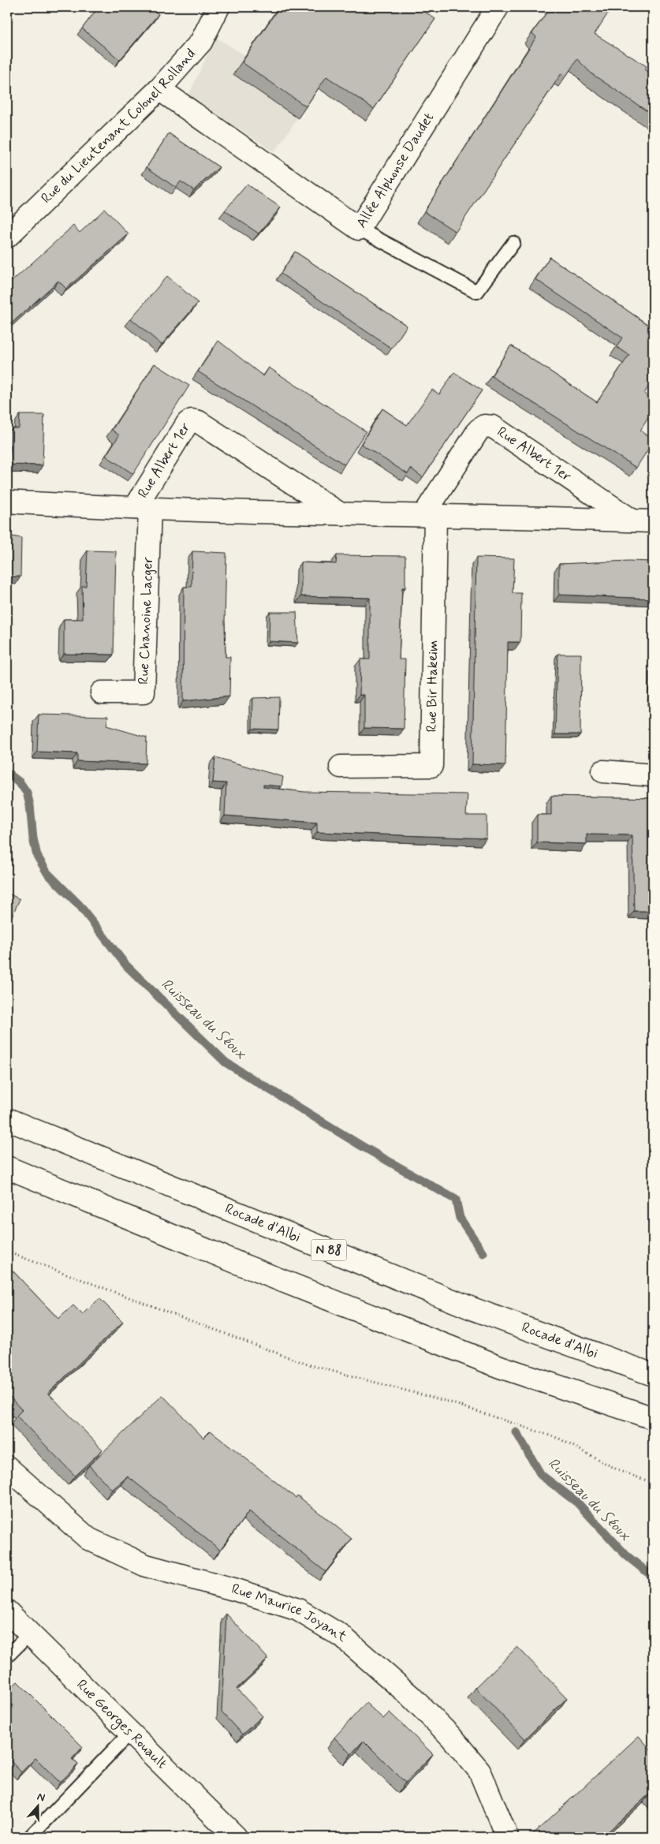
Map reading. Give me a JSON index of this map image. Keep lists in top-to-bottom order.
{
  "streets": {
    "main road": [
      "Rue du Lieutenant Colonel Rolland",
      "Allée Alphonse Daudet",
      "Rue Albert 1er",
      "Rue Chanoine Lacger",
      "Rue Bir Hakeim",
      "Rocade d'Albi",
      "N 88",
      "Rue Maurice Joyant",
      "Rue Georges Rouault"
    ]
  },
  "crossings": [
    ["Rue du Lieutenant Colonel Rolland", "Allée Alphonse Daudet"],
    ["Rue Albert 1er", "Rue Chanoine Lacger"],
    ["Rue Albert 1er", "Rue Bir Hakeim"]
  ],
  "water": ["Ruisseau du Séoux"],
  "north": "top"
}
